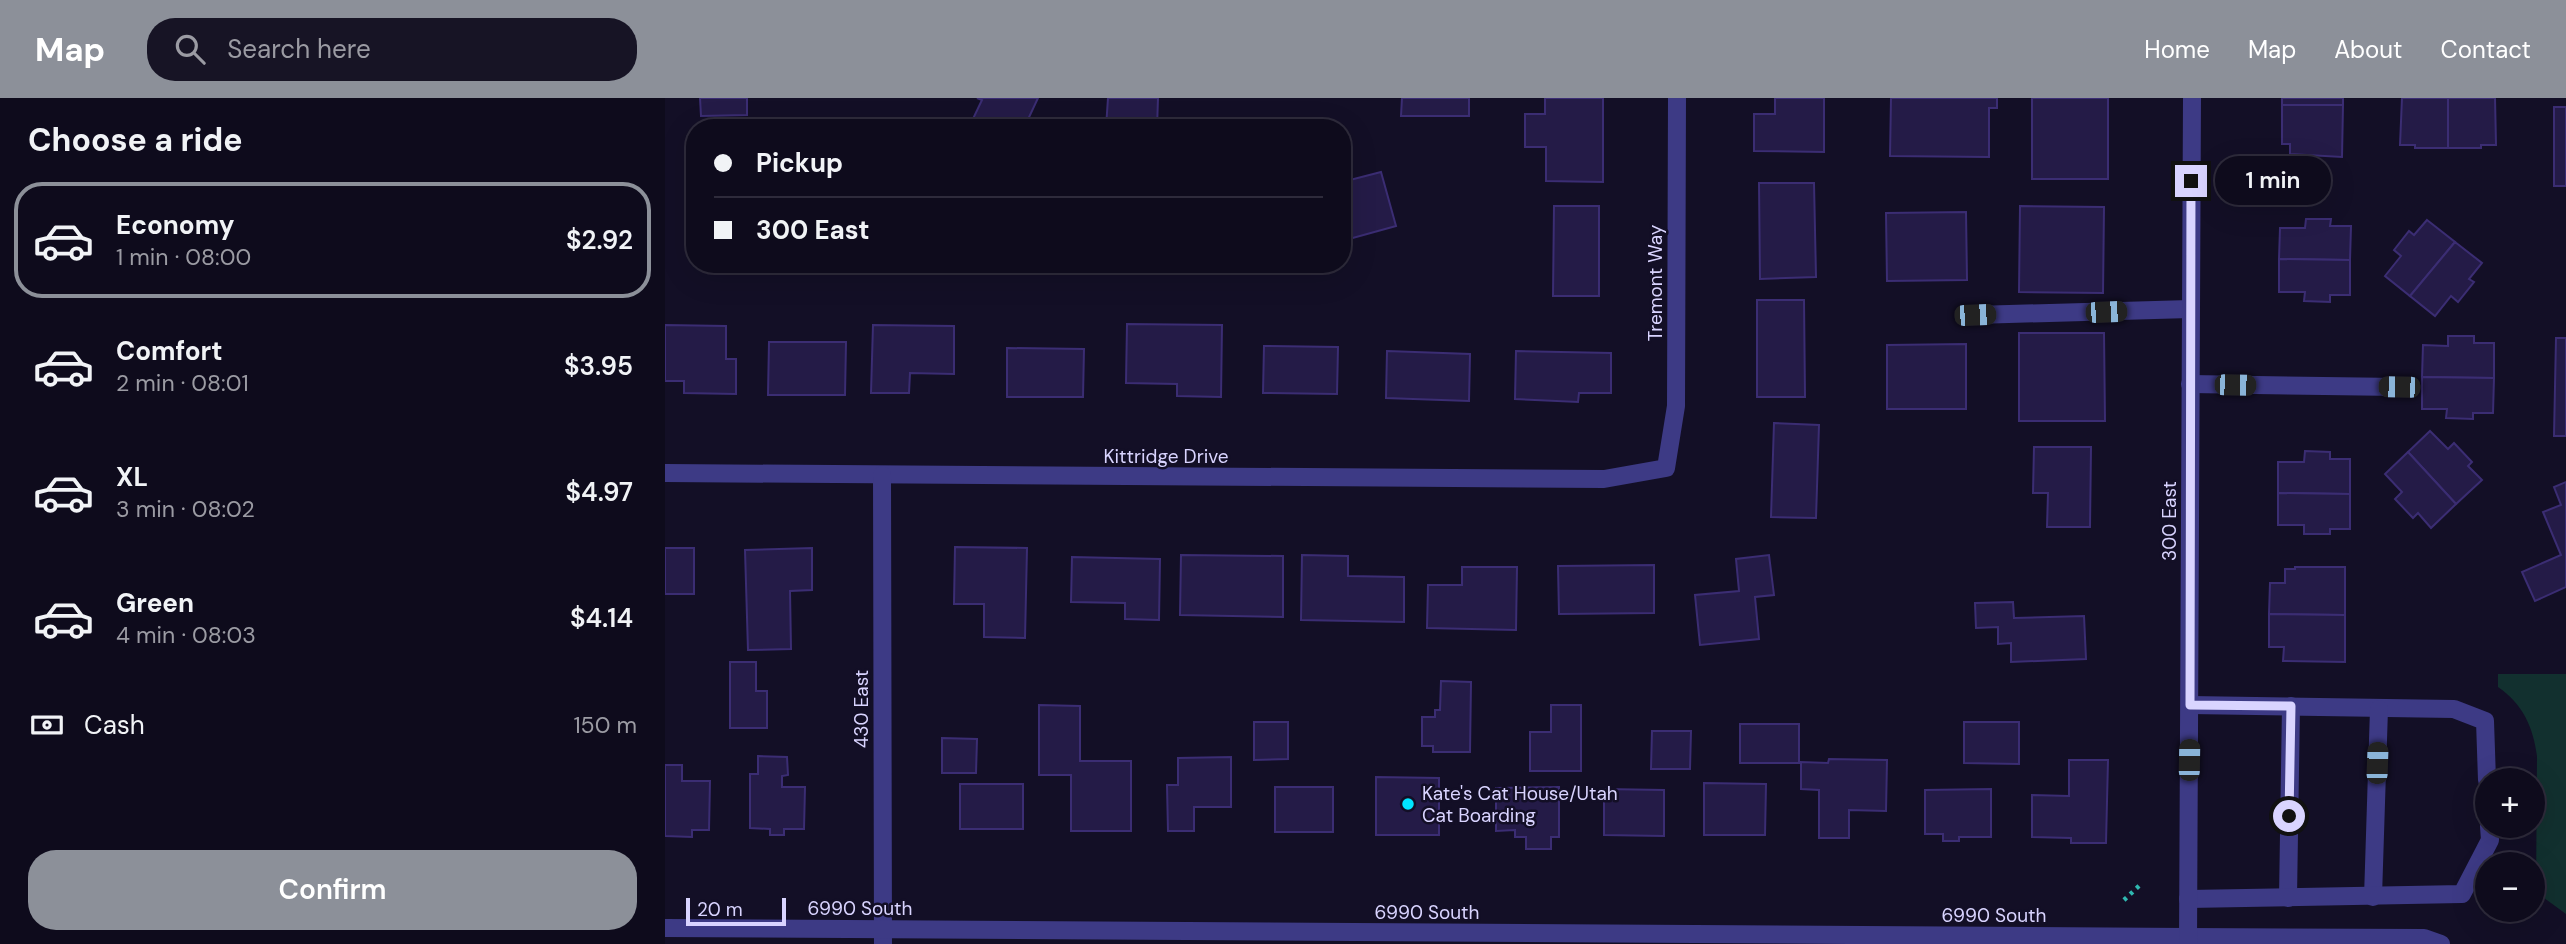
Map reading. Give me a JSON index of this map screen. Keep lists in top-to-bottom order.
{
  "streets": {
    "street": [
      "Tremont Way",
      "Kittridge Drive",
      "300 East",
      "430 East",
      "6990 South"
    ]
  },
  "crossings": [
    ["Tremont Way", "Kittridge Drive"],
    ["Kittridge Drive", "430 East"],
    ["300 East", "6990 South"],
    ["430 East", "6990 South"]
  ],
  "places": ["Kate's Cat House/Utah Cat Boarding"],
  "scale_bar": "20 m",
  "page": {
    "header": "Map",
    "search": "Search here",
    "nav": [
      "Home",
      "Map",
      "About",
      "Contact"
    ],
    "heading": "Choose a ride",
    "banner": ["Pickup", "300 East"],
    "bubble": "1 min",
    "list": [
      {
        "name": "Economy",
        "note": "1 min · 08:00",
        "value": "$2.92"
      },
      {
        "name": "Comfort",
        "note": "2 min · 08:01",
        "value": "$3.95"
      },
      {
        "name": "XL",
        "note": "3 min · 08:02",
        "value": "$4.97"
      },
      {
        "name": "Green",
        "note": "4 min · 08:03",
        "value": "$4.14"
      }
    ],
    "pay": ["Cash", "150 m"],
    "map_buttons": ["+", "−"],
    "buttons": "Confirm",
    "scale": "20 m"
  }
}
